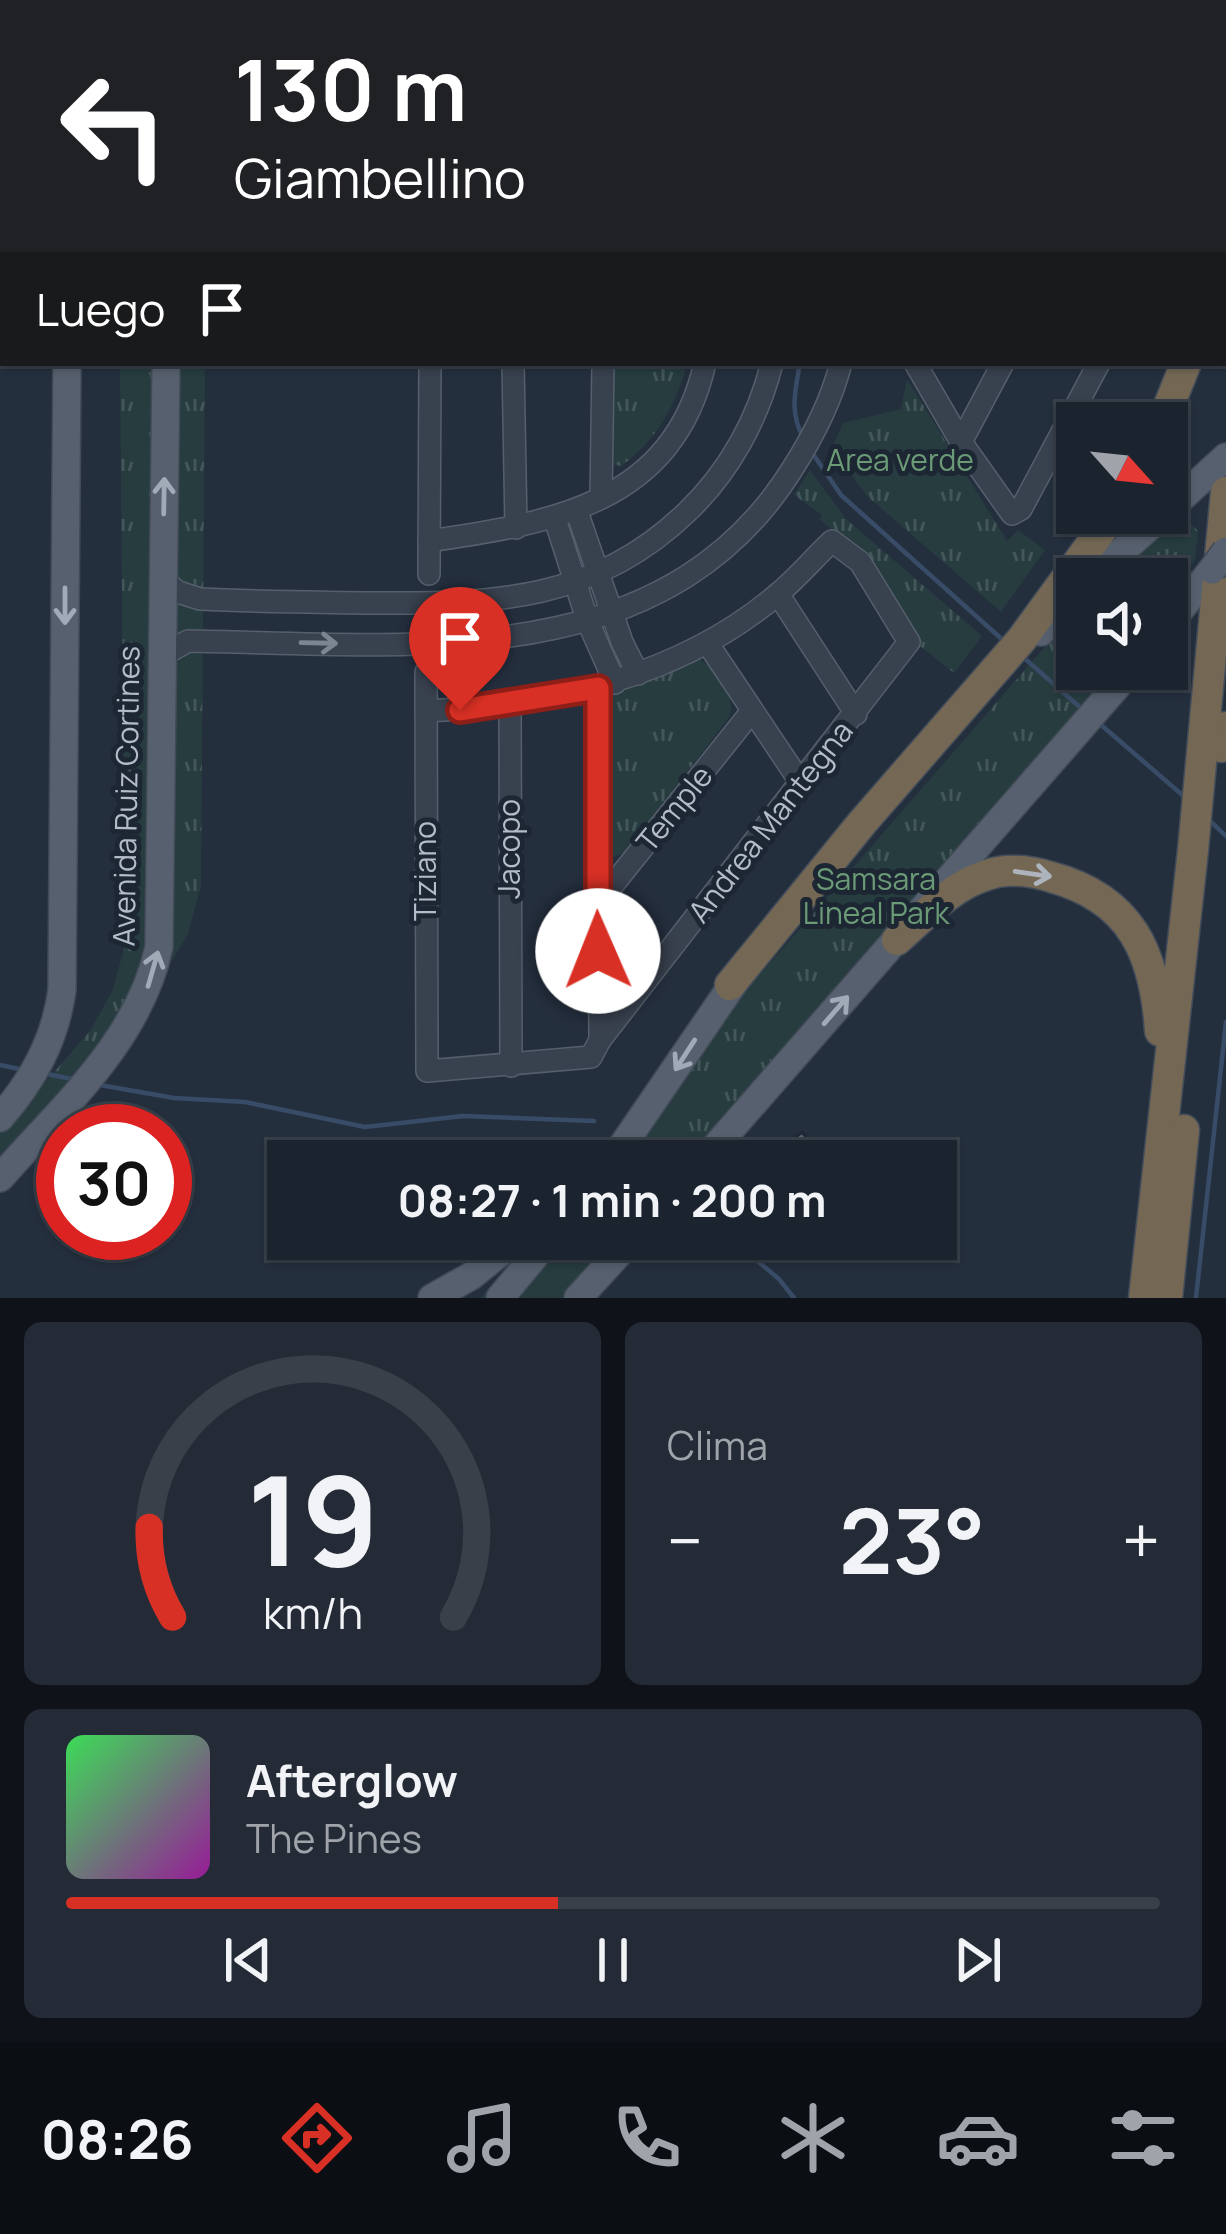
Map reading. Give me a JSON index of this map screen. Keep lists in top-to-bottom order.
{
  "streets": {
    "main road": ["Avenida Ruiz Cortines"],
    "street": [
      "Temple",
      "Andrea Mantegna",
      "Jacopo",
      "Tiziano"
    ]
  },
  "crossings": [
    ["Jacopo", "Tiziano"]
  ],
  "parks": ["Area verde", "Samsara Lineal Park"],
  "north": "bottom right",
  "page": {
    "turn": ["130 m", "Giambellino"],
    "then": "Luego",
    "limit": "30",
    "trip": "08:27 · 1 min · 200 m",
    "tile": "Clima",
    "heat": ["−", "23°", "+"],
    "song": ["Afterglow", "The Pines"],
    "tabs": "08:26",
    "gauge": ["19", "km/h"]
  }
}
